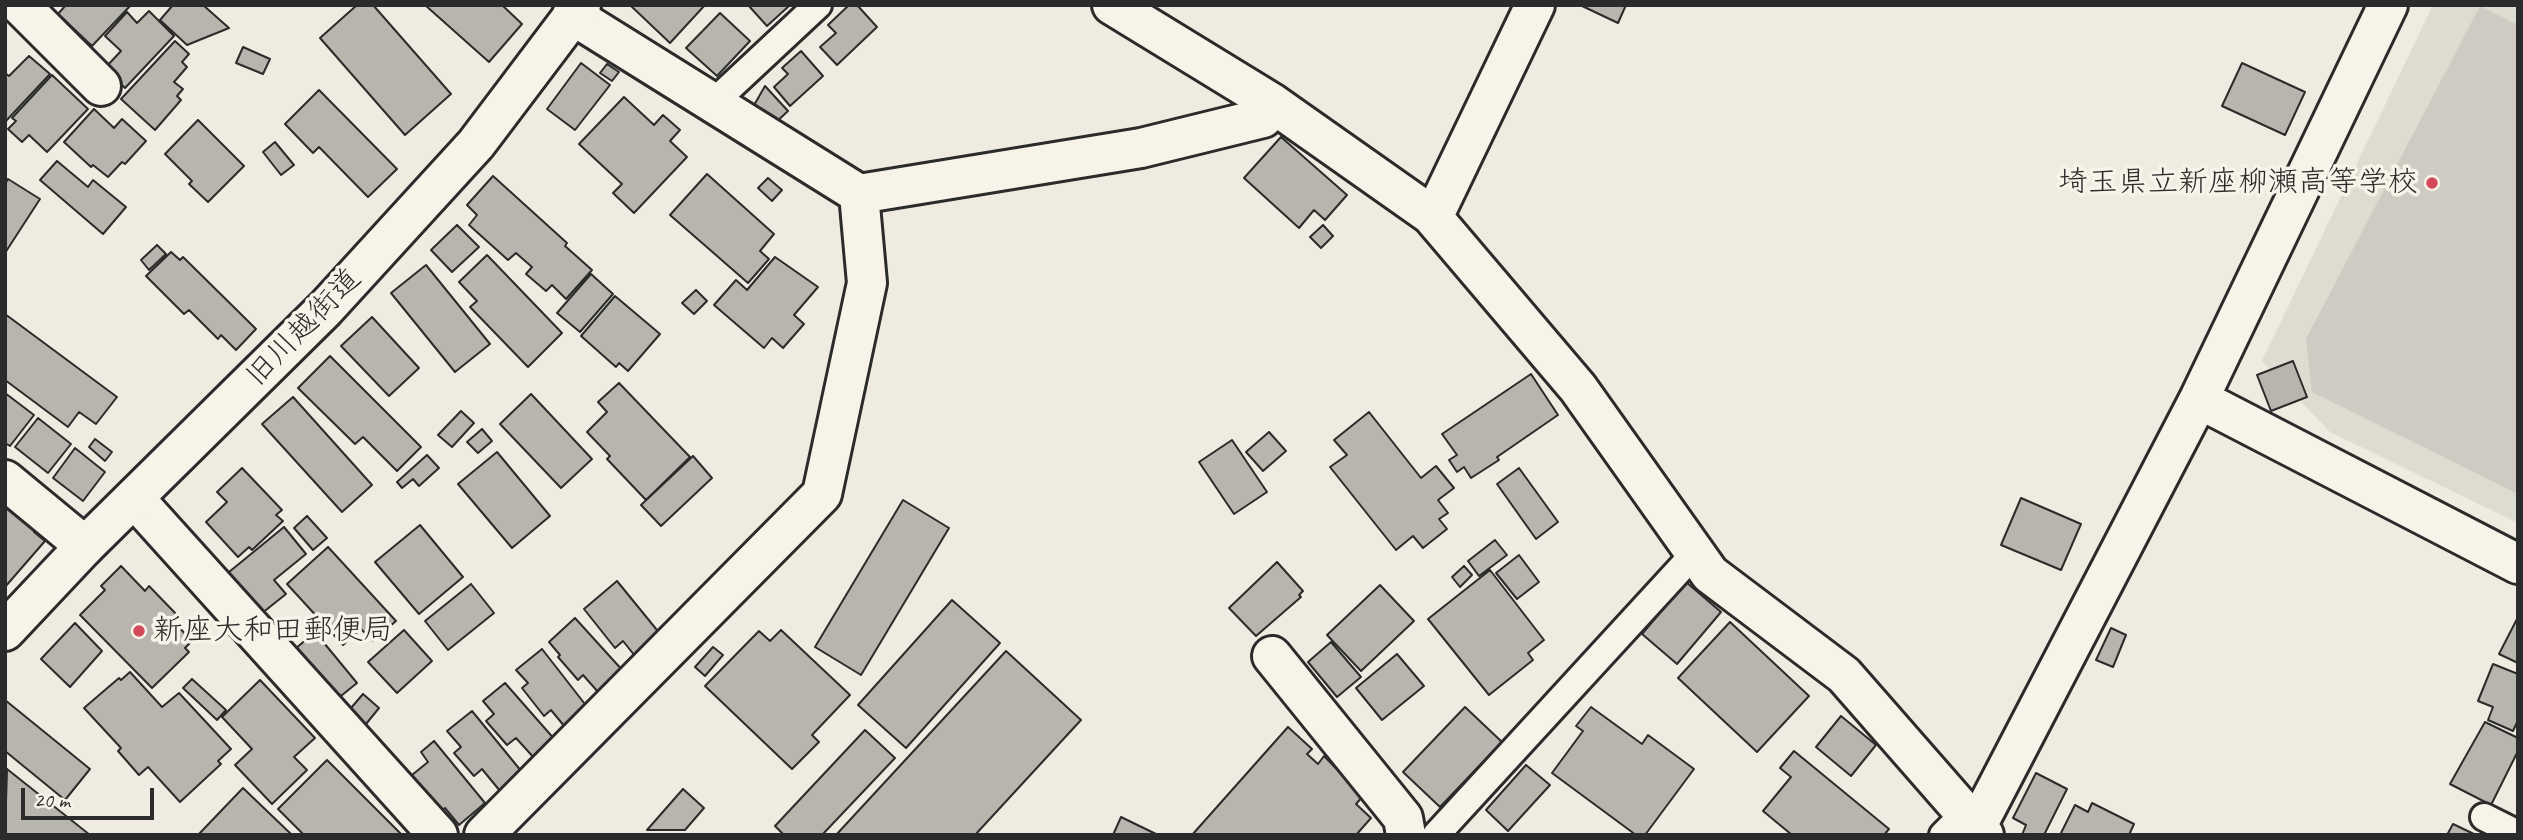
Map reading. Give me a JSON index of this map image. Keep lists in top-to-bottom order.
{
  "streets": {
    "street": ["旧川越街道"]
  },
  "places": ["埼玉県立新座柳瀬高等学校", "新座大和田郵便局"],
  "scale_bar": "20 m"
}
